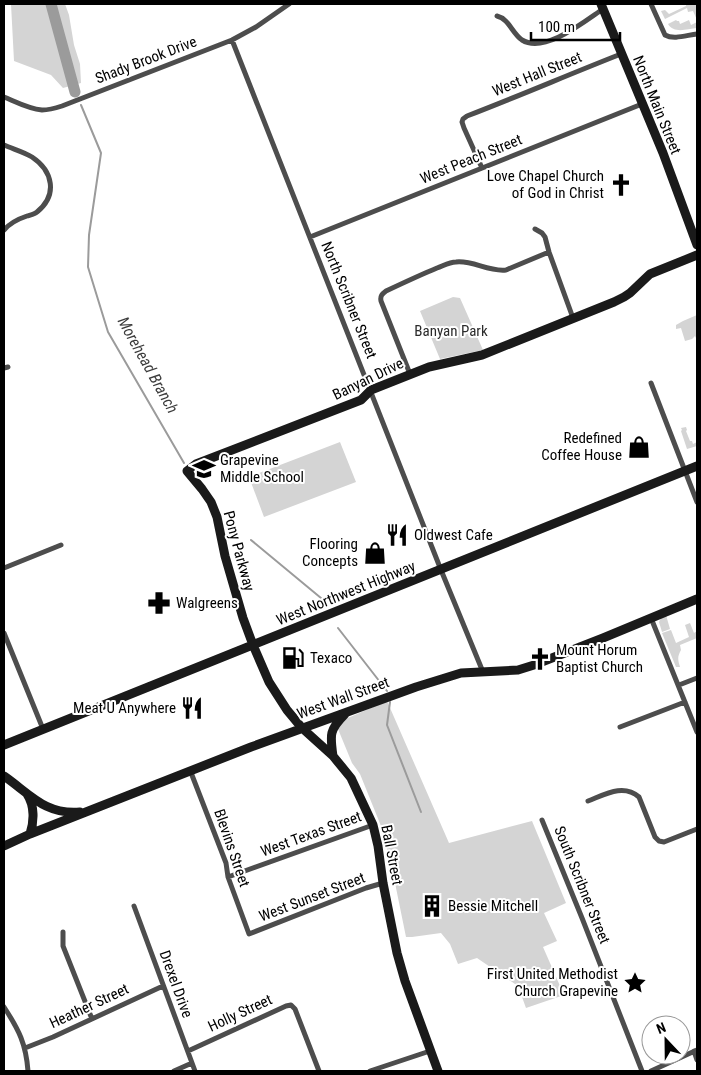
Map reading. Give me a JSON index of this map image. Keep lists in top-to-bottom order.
{
  "streets": {
    "street": [
      "Shady Brook Drive",
      "West Hall Street",
      "North Main Street",
      "West Peach Street",
      "North Scribner Street",
      "Banyan Drive",
      "Pony Parkway",
      "West Northwest Highway",
      "West Wall Street",
      "West Texas Street",
      "Blevins Street",
      "Ball Street",
      "South Scribner Street",
      "West Sunset Street",
      "Drexel Drive",
      "Heather Street",
      "Holly Street"
    ]
  },
  "crossings": [
    ["Shady Brook Drive", "North Scribner Street"],
    ["West Hall Street", "North Main Street"],
    ["West Hall Street", "West Peach Street"],
    ["North Main Street", "West Peach Street"],
    ["West Peach Street", "North Scribner Street"],
    ["North Scribner Street", "Banyan Drive"],
    ["North Scribner Street", "West Northwest Highway"],
    ["Banyan Drive", "Pony Parkway"],
    ["Pony Parkway", "West Northwest Highway"],
    ["Pony Parkway", "Ball Street"],
    ["West Northwest Highway", "Ball Street"],
    ["West Wall Street", "Blevins Street"],
    ["West Wall Street", "Ball Street"],
    ["West Texas Street", "Blevins Street"],
    ["West Texas Street", "Ball Street"],
    ["Blevins Street", "West Sunset Street"],
    ["Ball Street", "West Sunset Street"],
    ["Drexel Drive", "Heather Street"],
    ["Drexel Drive", "Holly Street"]
  ],
  "water": ["Morehead Branch"],
  "parks": ["Banyan Park"],
  "places": {
    "church": ["Love Chapel Church of God in Christ", "Mount Horum Baptist Church"],
    "shop": ["Redefined Coffee House", "Flooring Concepts"],
    "school or university": ["Grapevine Middle School"],
    "restaurant": ["Oldwest Cafe", "Meat U Anywhere"],
    "pharmacy": ["Walgreens"],
    "fuel station": ["Texaco"],
    "building": ["Bessie Mitchell"],
    "place": ["First United Methodist Church Grapevine"]
  },
  "scale_bar": "100 m",
  "north": "top"
}
